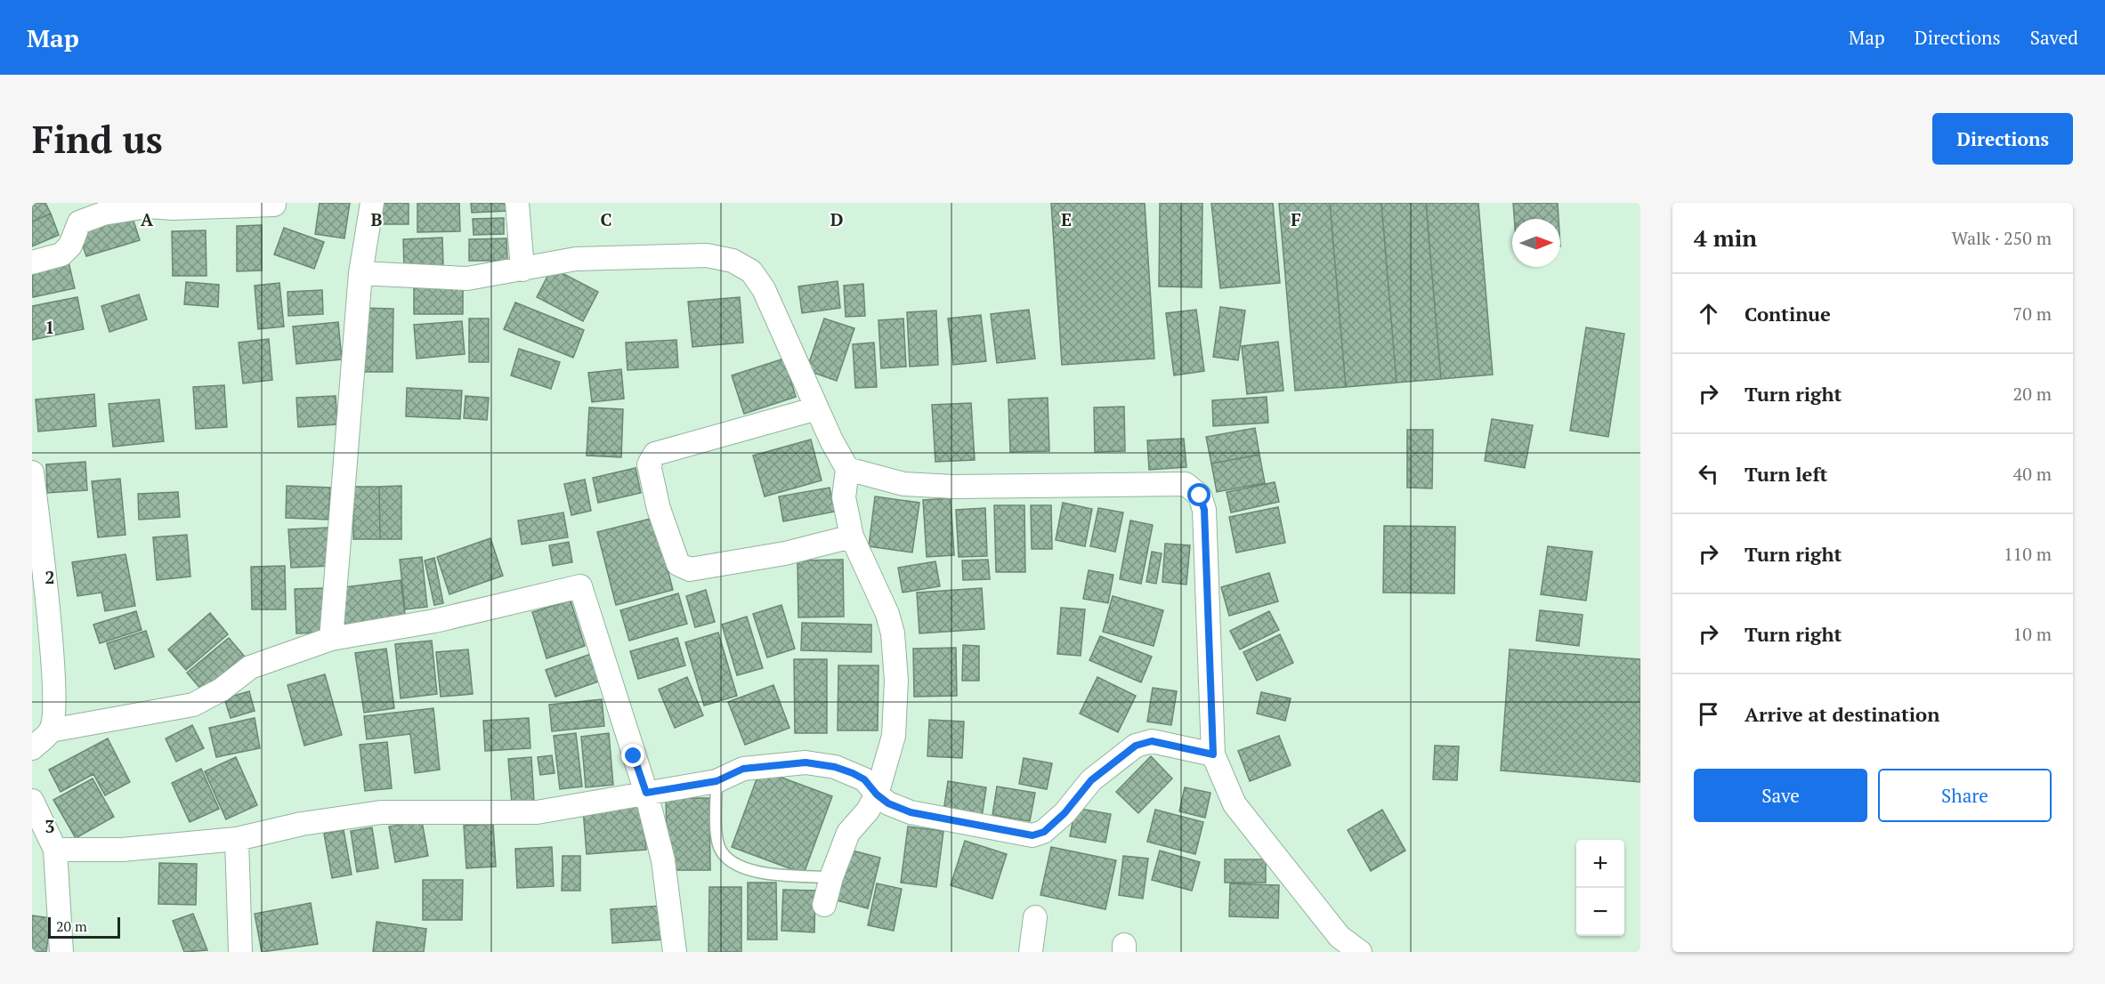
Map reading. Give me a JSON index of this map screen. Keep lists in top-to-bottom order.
{
  "scale_bar": "20 m",
  "north": "right",
  "page": {
    "header": "Map",
    "nav": ["Map", "Directions", "Saved"],
    "buttons": [
      "Directions",
      ["Save", "Share"]
    ],
    "title": "Find us",
    "heading": ["4 min", "Walk · 250 m"],
    "list": [
      ["Continue", "70 m"],
      ["Turn right", "20 m"],
      ["Turn left", "40 m"],
      ["Turn right", "110 m"],
      ["Turn right", "10 m"],
      "Arrive at destination"
    ],
    "map_buttons": ["+", "−"],
    "scale": "20 m"
  },
  "grid": {
    "columns": [
      "A",
      "B",
      "C",
      "D",
      "E",
      "F"
    ],
    "rows": ["1", "2", "3"]
  }
}
